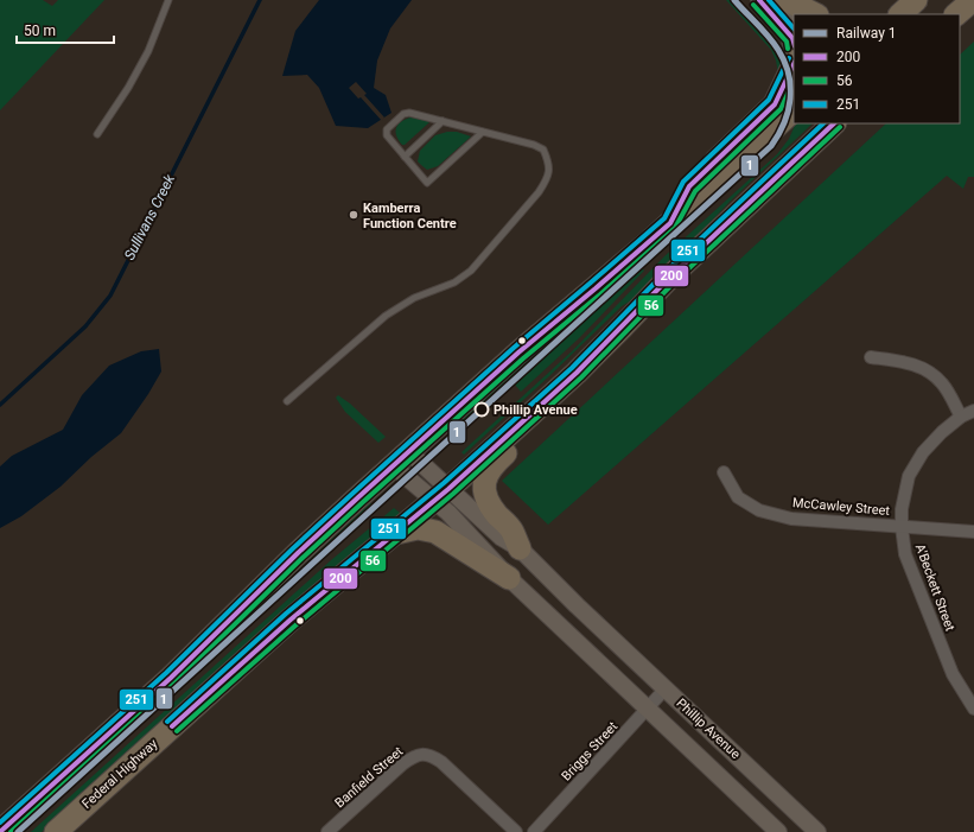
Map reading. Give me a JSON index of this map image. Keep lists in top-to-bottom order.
{
  "streets": {
    "highway": ["Federal Highway"],
    "main road": ["Phillip Avenue"],
    "street": [
      "McCawley Street",
      "A'Beckett Street",
      "Briggs Street",
      "Banfield Street"
    ]
  },
  "crossings": [
    ["McCawley Street", "A'Beckett Street"],
    ["Phillip Avenue", "Briggs Street"],
    ["Phillip Avenue", "Federal Highway"]
  ],
  "water": ["Sullivans Creek"],
  "places": ["Kamberra Function Centre", "Phillip Avenue"],
  "lines": [
    "rail line 1",
    "transit line 200",
    "transit line 251",
    "transit line 56"
  ],
  "legend": [
    "Railway 1",
    "200",
    "56",
    "251"
  ],
  "scale_bar": "50 m"
}
